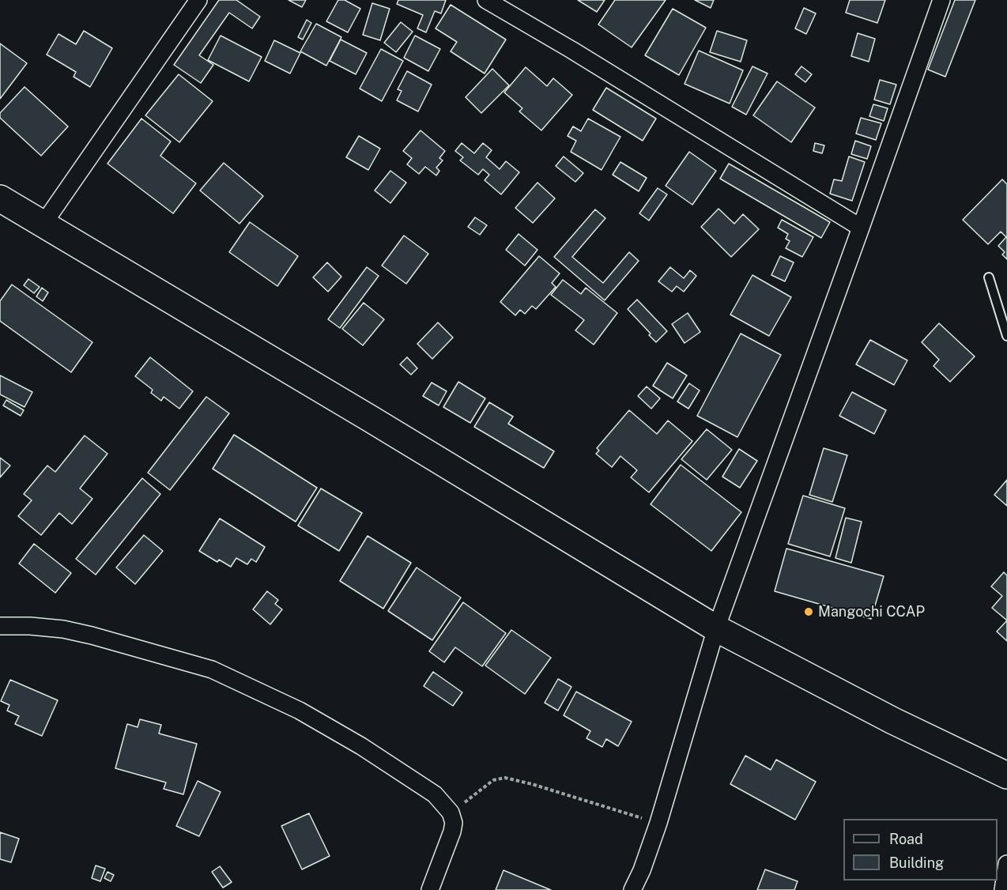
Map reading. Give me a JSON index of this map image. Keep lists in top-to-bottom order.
{
  "places": ["Mangochi CCAP"],
  "legend": ["Road", "Building"]
}
